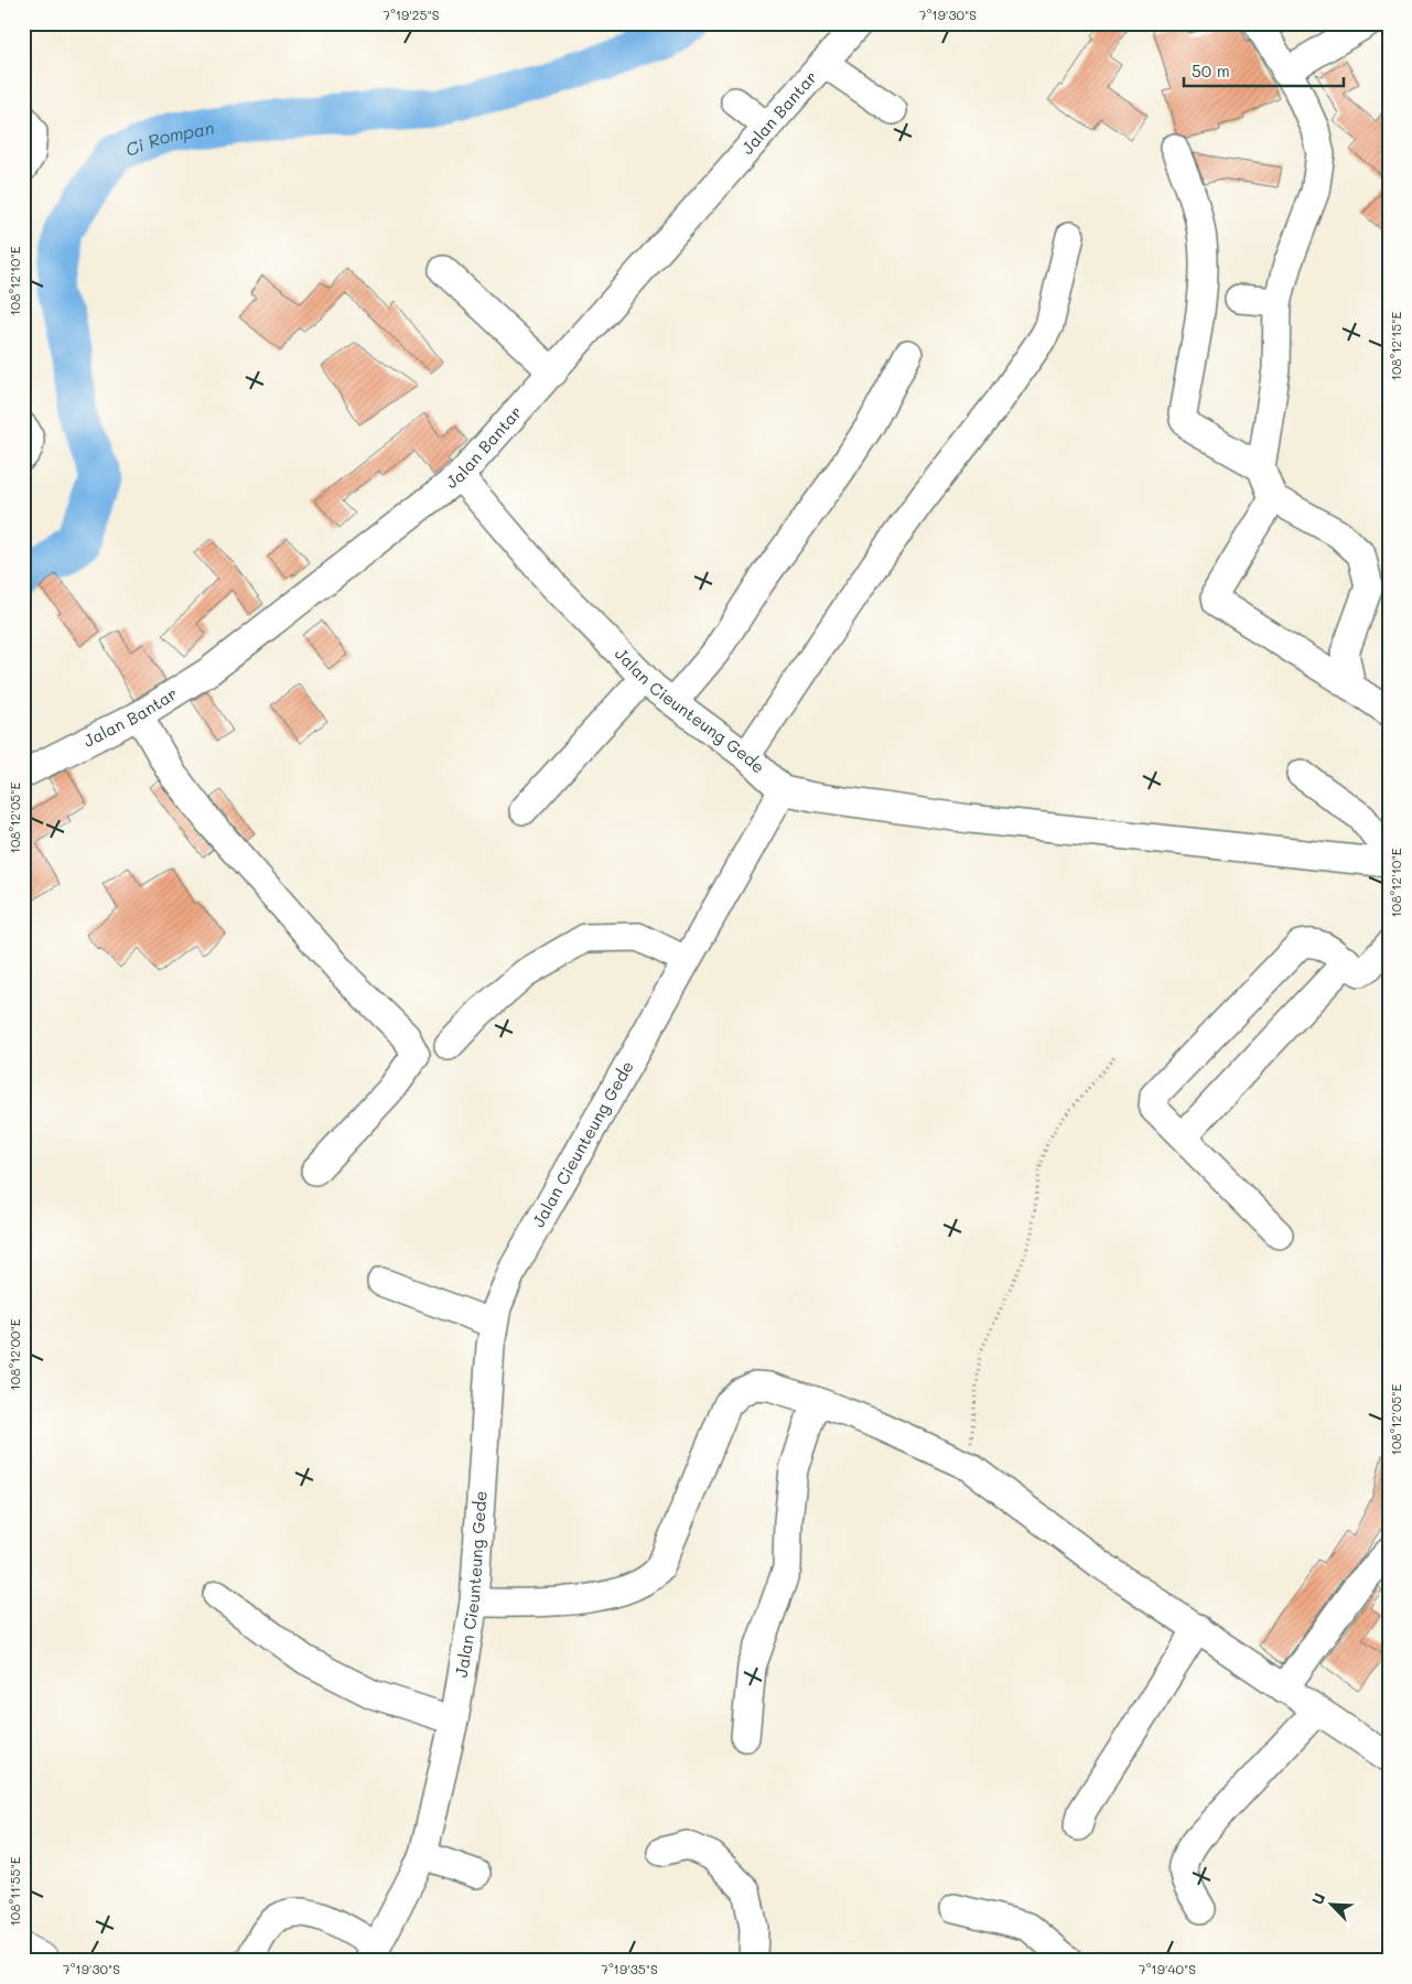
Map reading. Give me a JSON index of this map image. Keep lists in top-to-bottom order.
{
  "streets": {
    "street": ["Jalan Bantar", "Jalan Cieunteung Gede"]
  },
  "crossings": [
    ["Jalan Bantar", "Jalan Cieunteung Gede"]
  ],
  "water": ["Ci Rompan"],
  "scale_bar": "50 m",
  "north": "top left",
  "coordinates": [
    "7°19'25\"S",
    "7°19'30\"S",
    "108°12'10\"E",
    "108°12'15\"E",
    "108°12'05\"E",
    "108°12'00\"E",
    "108°11'55\"E",
    "7°19'35\"S",
    "7°19'40\"S"
  ]
}
